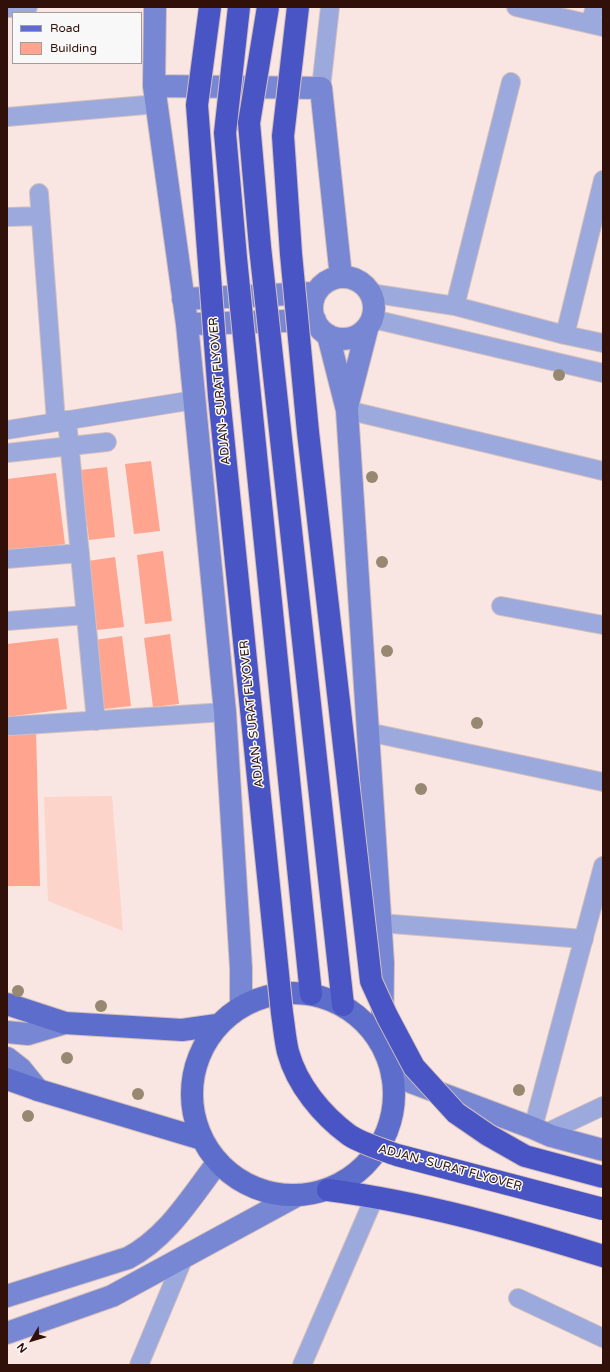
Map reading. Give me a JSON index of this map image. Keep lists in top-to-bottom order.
{
  "streets": {
    "highway": ["ADJAN- SURAT FLYOVER"]
  },
  "legend": ["Road", "Building"],
  "north": "bottom left"
}
